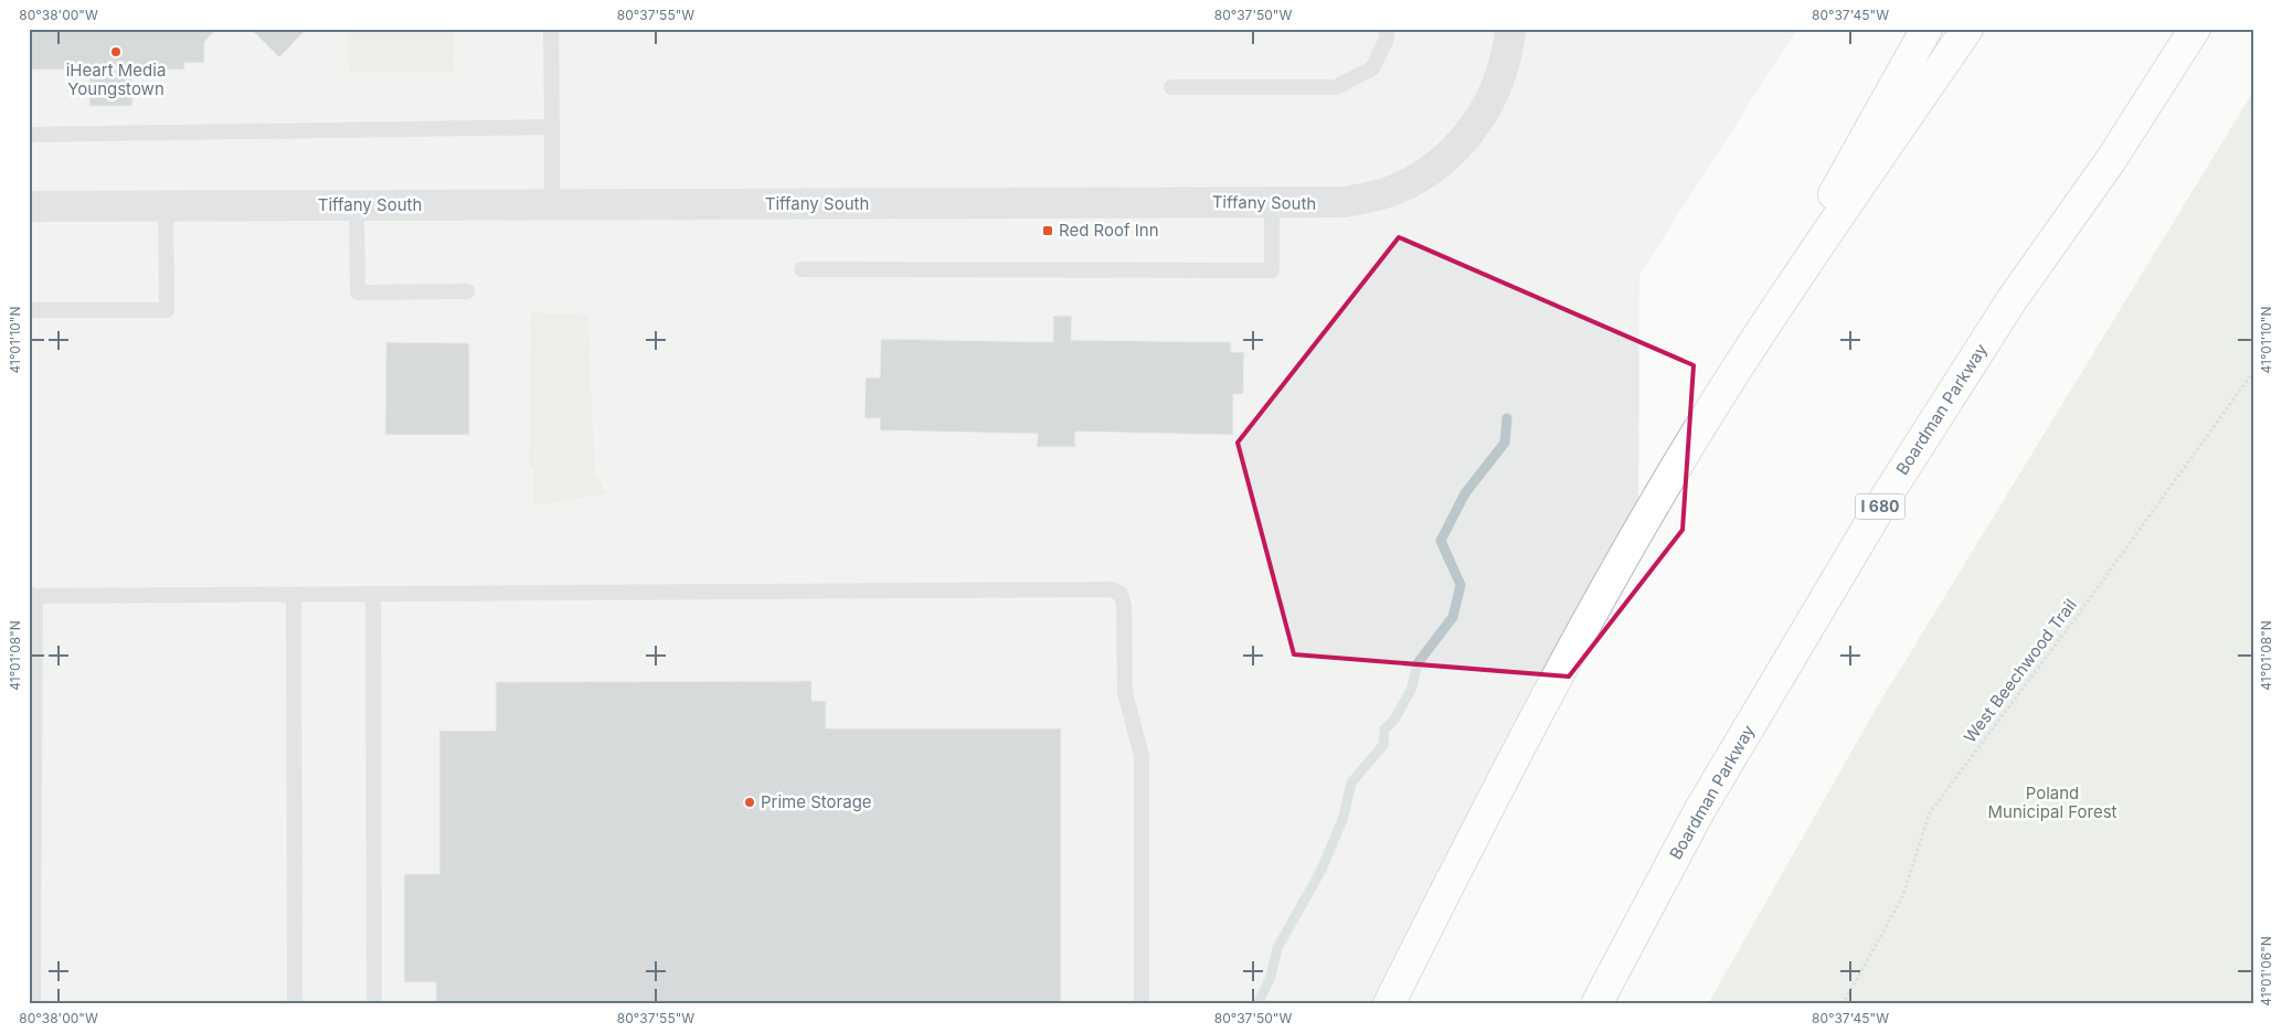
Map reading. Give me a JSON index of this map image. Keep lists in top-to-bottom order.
{
  "streets": {
    "highway": ["Boardman Parkway", "I 680"],
    "street": ["Tiffany South"],
    "path": ["West Beechwood Trail"]
  },
  "parks": ["Poland Municipal Forest"],
  "places": {
    "other": ["iHeart Media Youngstown", "Prime Storage"],
    "transit": ["Red Roof Inn"]
  },
  "coordinates": [
    "80°38'00\"W",
    "80°37'55\"W",
    "80°37'50\"W",
    "80°37'45\"W",
    "41°01'10\"N",
    "41°01'08\"N",
    "41°01'06\"N"
  ]
}
